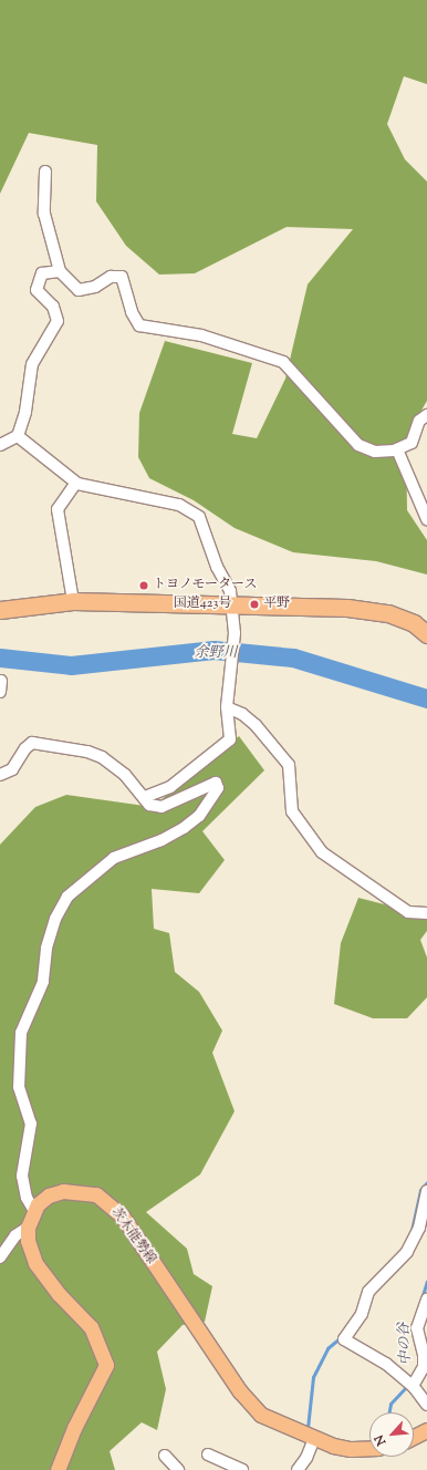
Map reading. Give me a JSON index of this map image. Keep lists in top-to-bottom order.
{
  "streets": {
    "highway": ["国道423号"],
    "main road": ["茨木能勢線"]
  },
  "water": ["余野川", "中の谷"],
  "places": ["トヨノモータース", "平野"],
  "north": "bottom left"
}
